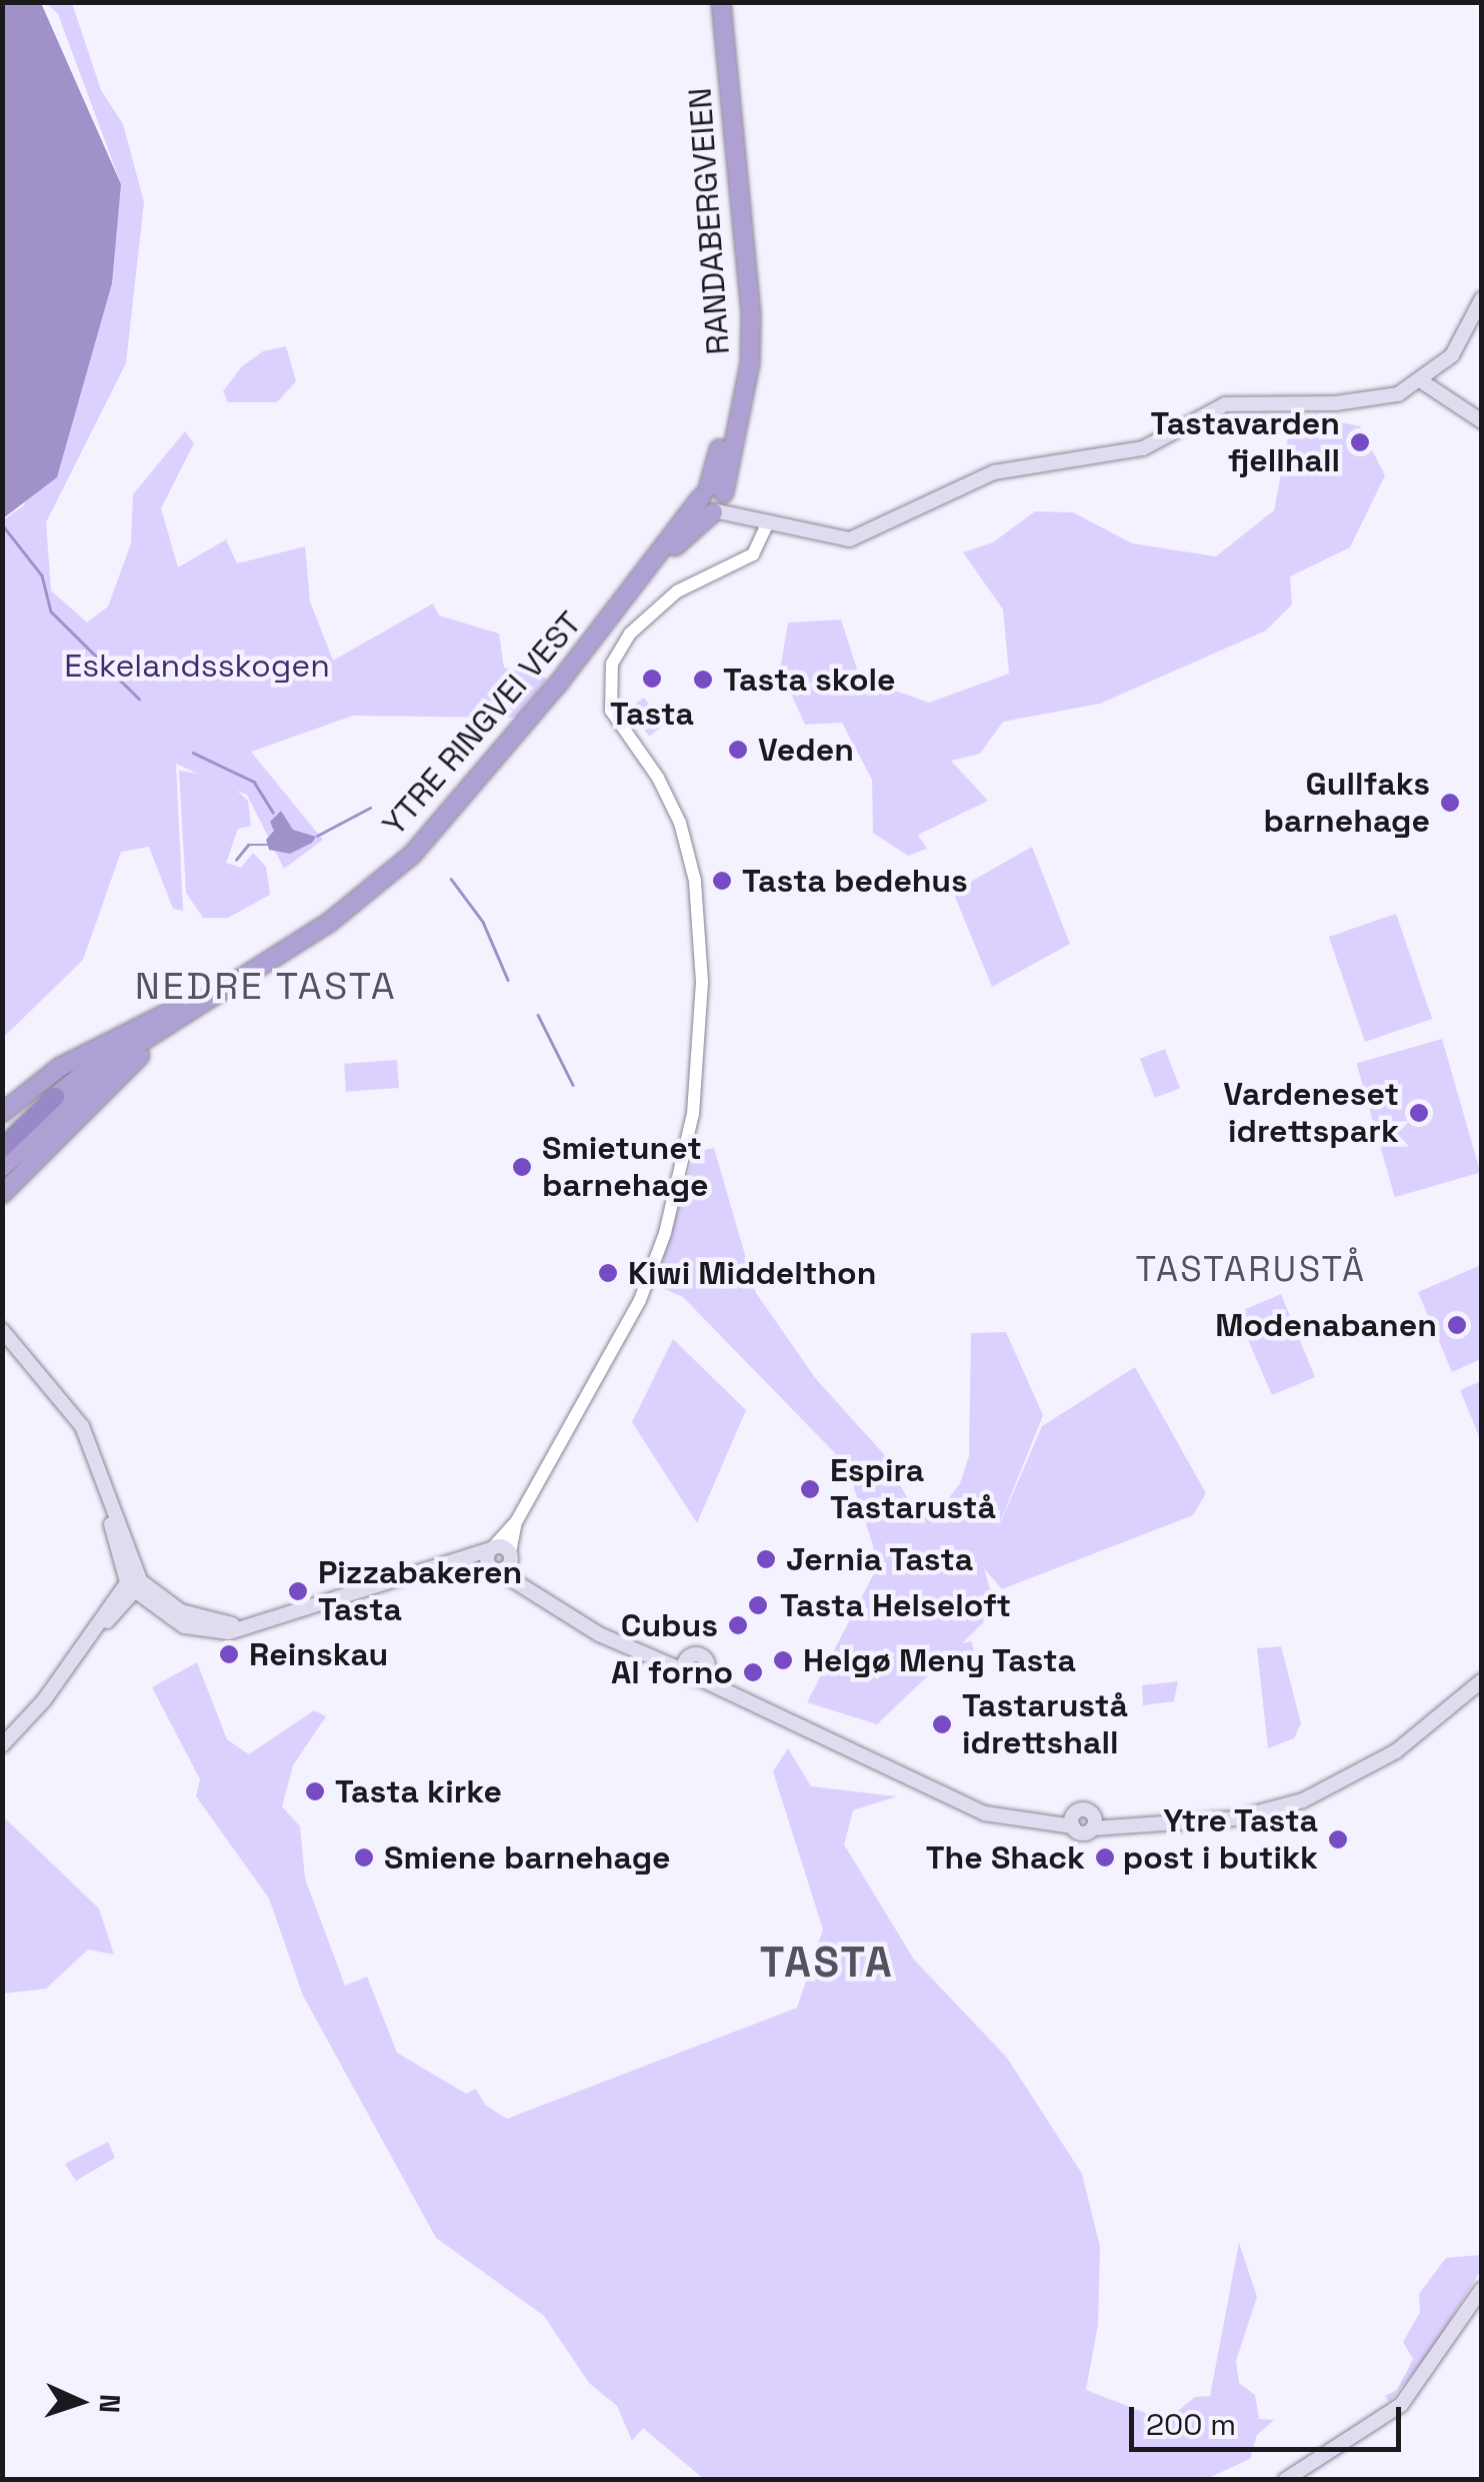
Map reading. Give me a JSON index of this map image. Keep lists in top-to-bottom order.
{
  "streets": {
    "highway": ["RANDABERGVEIEN", "YTRE RINGVEI VEST"]
  },
  "crossings": [
    ["RANDABERGVEIEN", "YTRE RINGVEI VEST"]
  ],
  "districts": ["NEDRE TASTA", "TASTARUSTÅ", "TASTA"],
  "parks": ["Eskelandsskogen"],
  "places": [
    "Tastavarden fjellhall",
    "Tasta",
    "Tasta skole",
    "Veden",
    "Gullfaks barnehage",
    "Tasta bedehus",
    "Vardeneset idrettspark",
    "Smietunet barnehage",
    "Kiwi Middelthon",
    "Modenabanen",
    "Espira Tastarustå",
    "Jernia Tasta",
    "Pizzabakeren Tasta",
    "Tasta Helseloft",
    "Cubus",
    "Reinskau",
    "Helgø Meny Tasta",
    "Al forno",
    "Tastarustå idrettshall",
    "Tasta kirke",
    "Ytre Tasta post i butikk",
    "Smiene barnehage",
    "The Shack"
  ],
  "scale_bar": "200 m",
  "north": "right"
}
